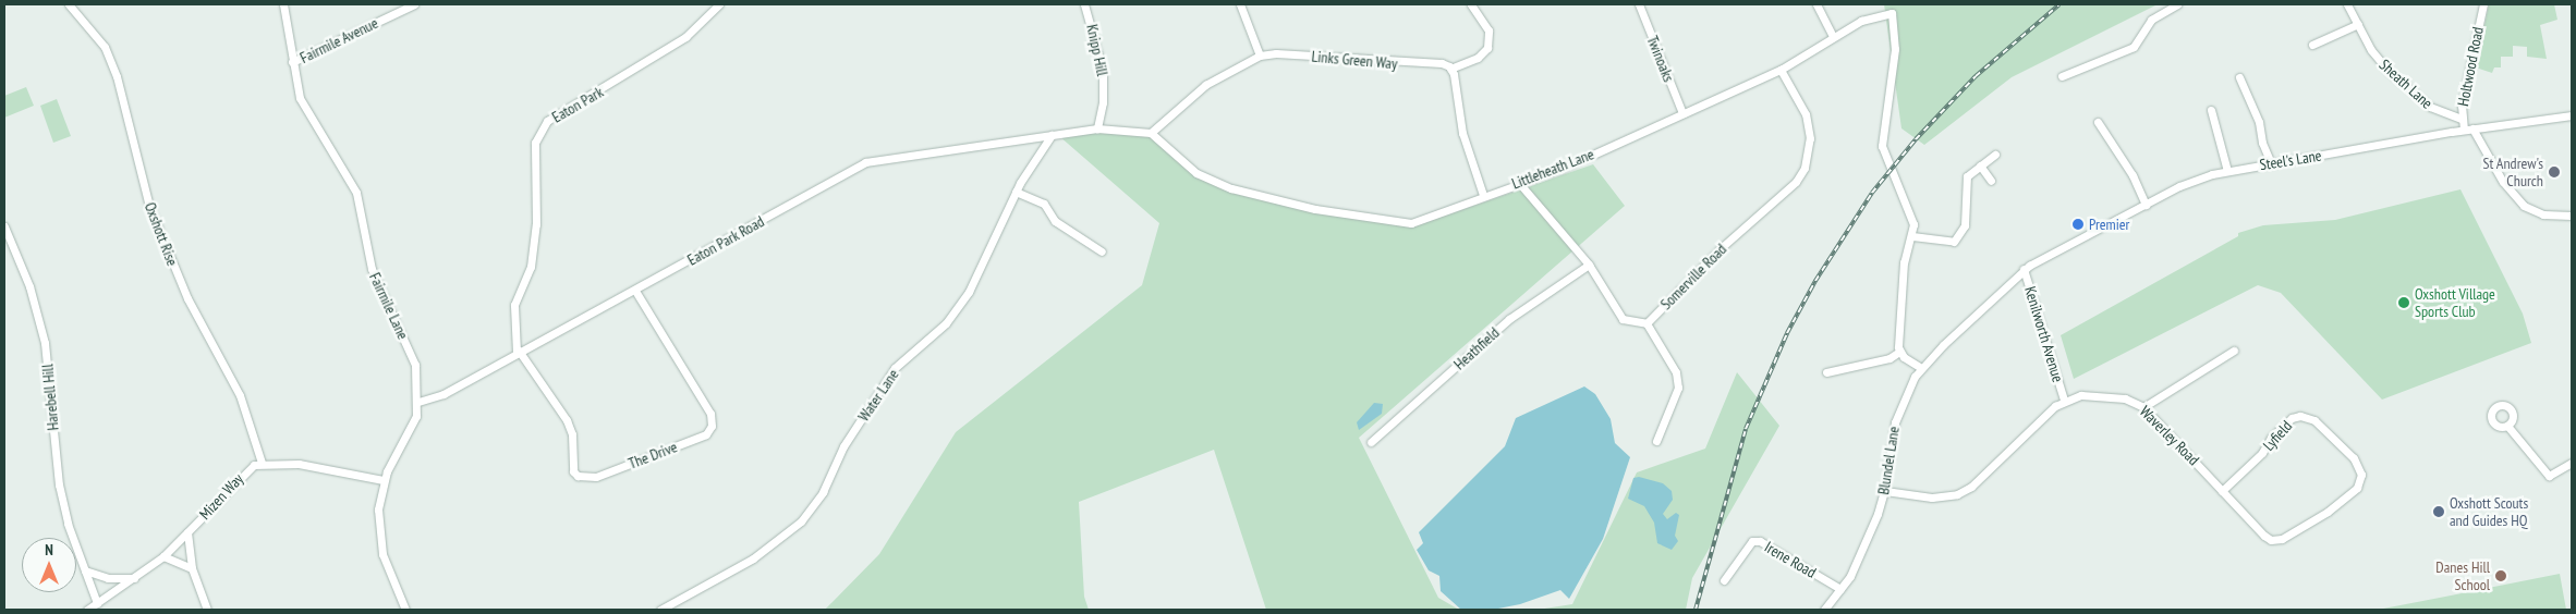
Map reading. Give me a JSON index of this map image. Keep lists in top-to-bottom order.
{
  "streets": {
    "street": [
      "Fairmile Avenue",
      "Knipp Hill",
      "Twinoaks",
      "Links Green Way",
      "Holtwood Road",
      "Sheath Lane",
      "Eaton Park",
      "Steel's Lane",
      "Littleheath Lane",
      "Oxshott Rise",
      "Eaton Park Road",
      "Somerville Road",
      "Fairmile Lane",
      "Kenilworth Avenue",
      "Heathfield",
      "Water Lane",
      "Harebell Hill",
      "Waverley Road",
      "Lyfield",
      "The Drive",
      "Blundel Lane",
      "Mizen Way",
      "Irene Road"
    ]
  },
  "crossings": [
    ["Fairmile Avenue", "Fairmile Lane"],
    ["Twinoaks", "Littleheath Lane"],
    ["Links Green Way", "Littleheath Lane"],
    ["Holtwood Road", "Sheath Lane"],
    ["Holtwood Road", "Steel's Lane"],
    ["Eaton Park", "Eaton Park Road"],
    ["Eaton Park", "The Drive"],
    ["Steel's Lane", "Kenilworth Avenue"],
    ["Steel's Lane", "Blundel Lane"],
    ["Littleheath Lane", "Somerville Road"],
    ["Oxshott Rise", "Mizen Way"],
    ["Eaton Park Road", "Fairmile Lane"],
    ["Eaton Park Road", "Water Lane"],
    ["Eaton Park Road", "The Drive"],
    ["Kenilworth Avenue", "Waverley Road"],
    ["Kenilworth Avenue", "Blundel Lane"],
    ["Harebell Hill", "Mizen Way"],
    ["Waverley Road", "Lyfield"],
    ["Blundel Lane", "Irene Road"]
  ],
  "places": [
    "St Andrew's Church",
    "Premier",
    "Oxshott Village Sports Club",
    "Oxshott Scouts and Guides HQ",
    "Danes Hill School"
  ],
  "north": "top"
}
